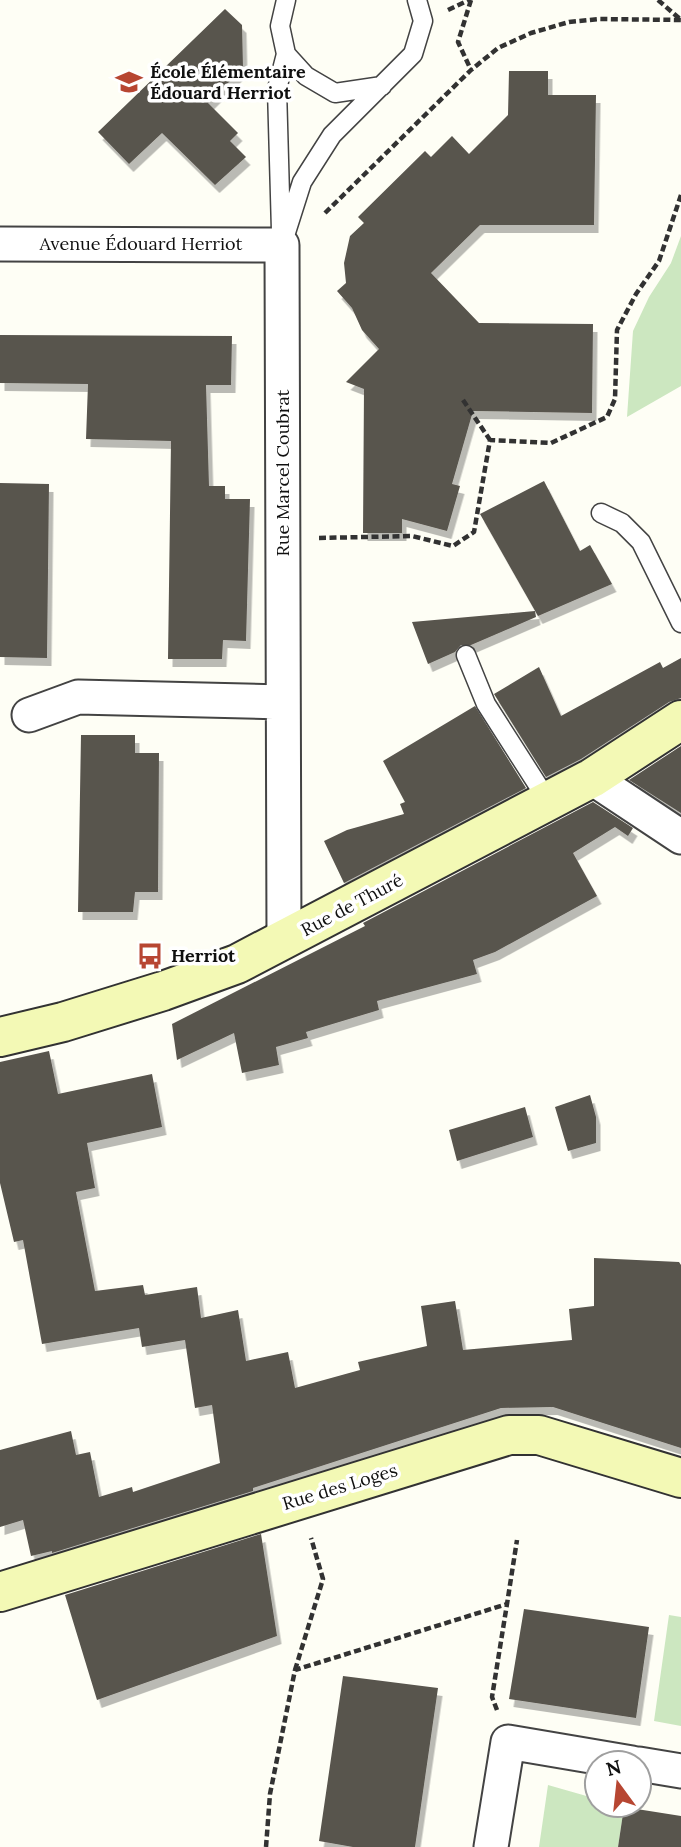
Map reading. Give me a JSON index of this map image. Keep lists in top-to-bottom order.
{
  "streets": {
    "main road": ["Rue de Thuré", "Rue des Loges"],
    "street": ["Avenue Édouard Herriot", "Rue Marcel Coubrat"]
  },
  "crossings": [
    ["Avenue Édouard Herriot", "Rue Marcel Coubrat"],
    ["Rue Marcel Coubrat", "Rue de Thuré"]
  ],
  "places": {
    "school or university": ["École Élémentaire Édouard Herriot"],
    "bus stop": ["Herriot"]
  },
  "north": "top"
}
